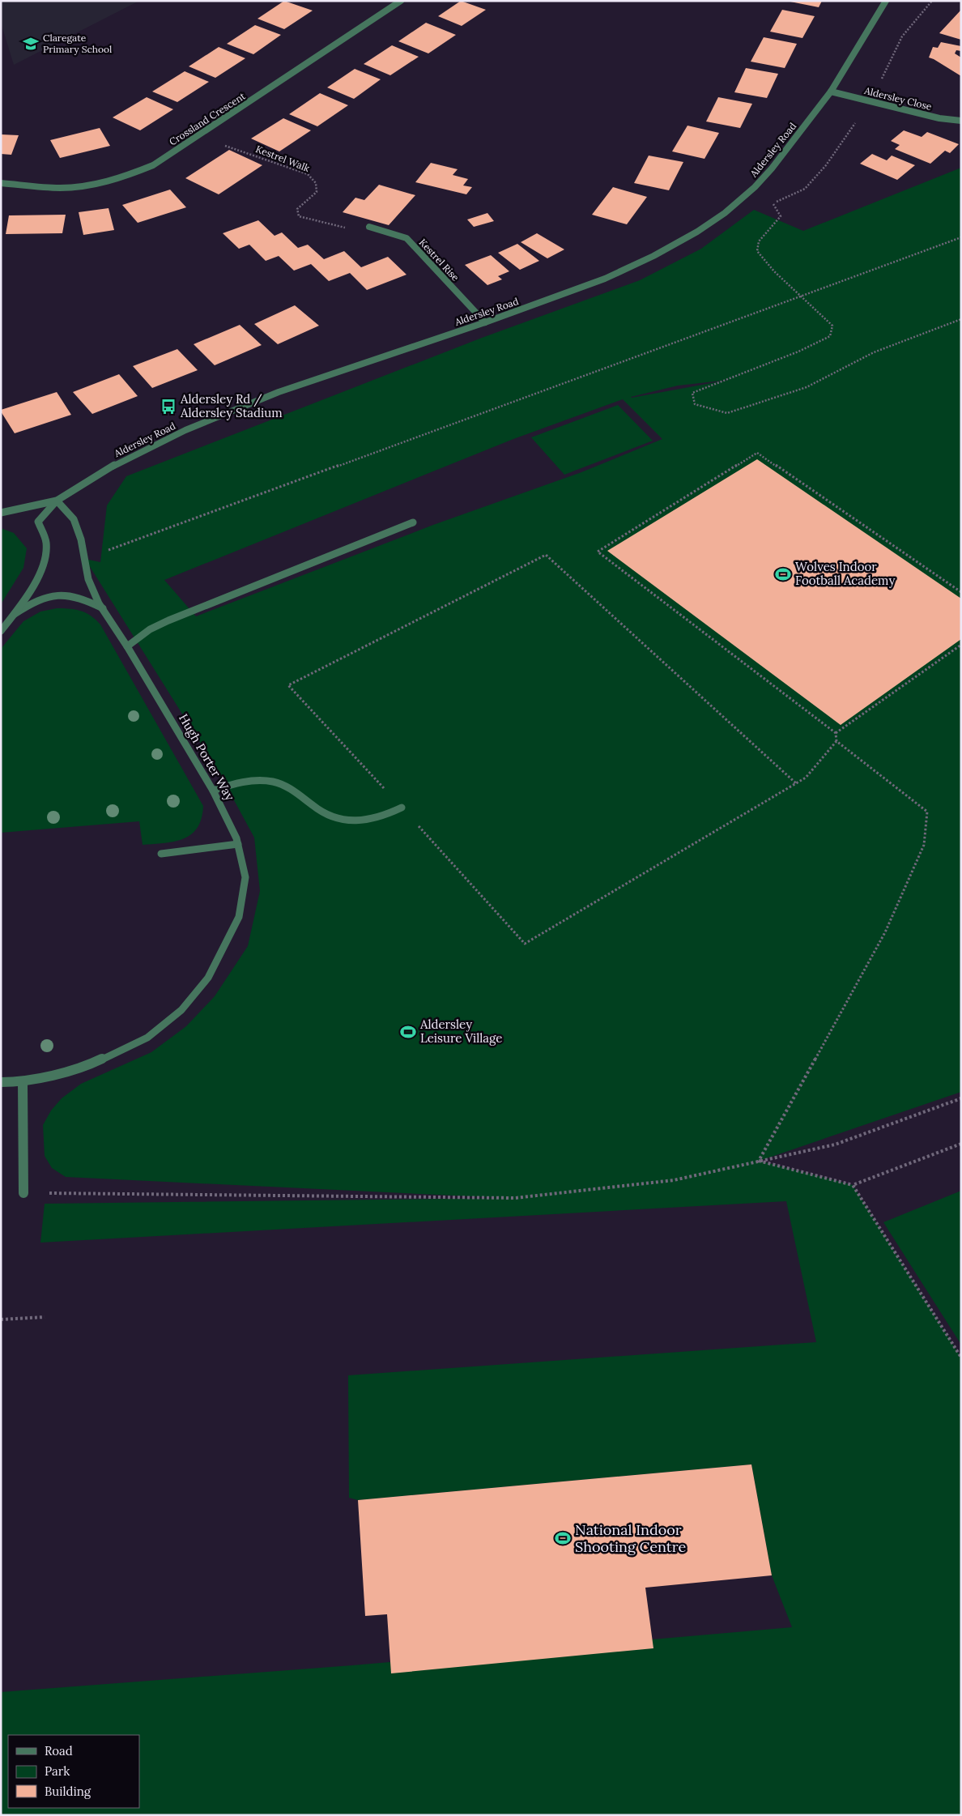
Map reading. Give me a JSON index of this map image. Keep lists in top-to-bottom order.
{
  "streets": {
    "street": [
      "Aldersley Close",
      "Crossland Crescent",
      "Aldersley Road",
      "Kestrel Rise",
      "Hugh Porter Way"
    ],
    "path": ["Kestrel Walk"]
  },
  "crossings": [
    ["Aldersley Close", "Aldersley Road"],
    ["Crossland Crescent", "Kestrel Walk"],
    ["Aldersley Road", "Kestrel Rise"],
    ["Aldersley Road", "Hugh Porter Way"],
    ["Kestrel Walk", "Kestrel Rise"]
  ],
  "places": {
    "school or university": ["Claregate Primary School"],
    "bus stop": ["Aldersley Rd / Aldersley Stadium"],
    "sports": ["Wolves Indoor Football Academy", "Aldersley Leisure Village", "National Indoor Shooting Centre"]
  },
  "legend": ["Road", "Park", "Building"]
}
